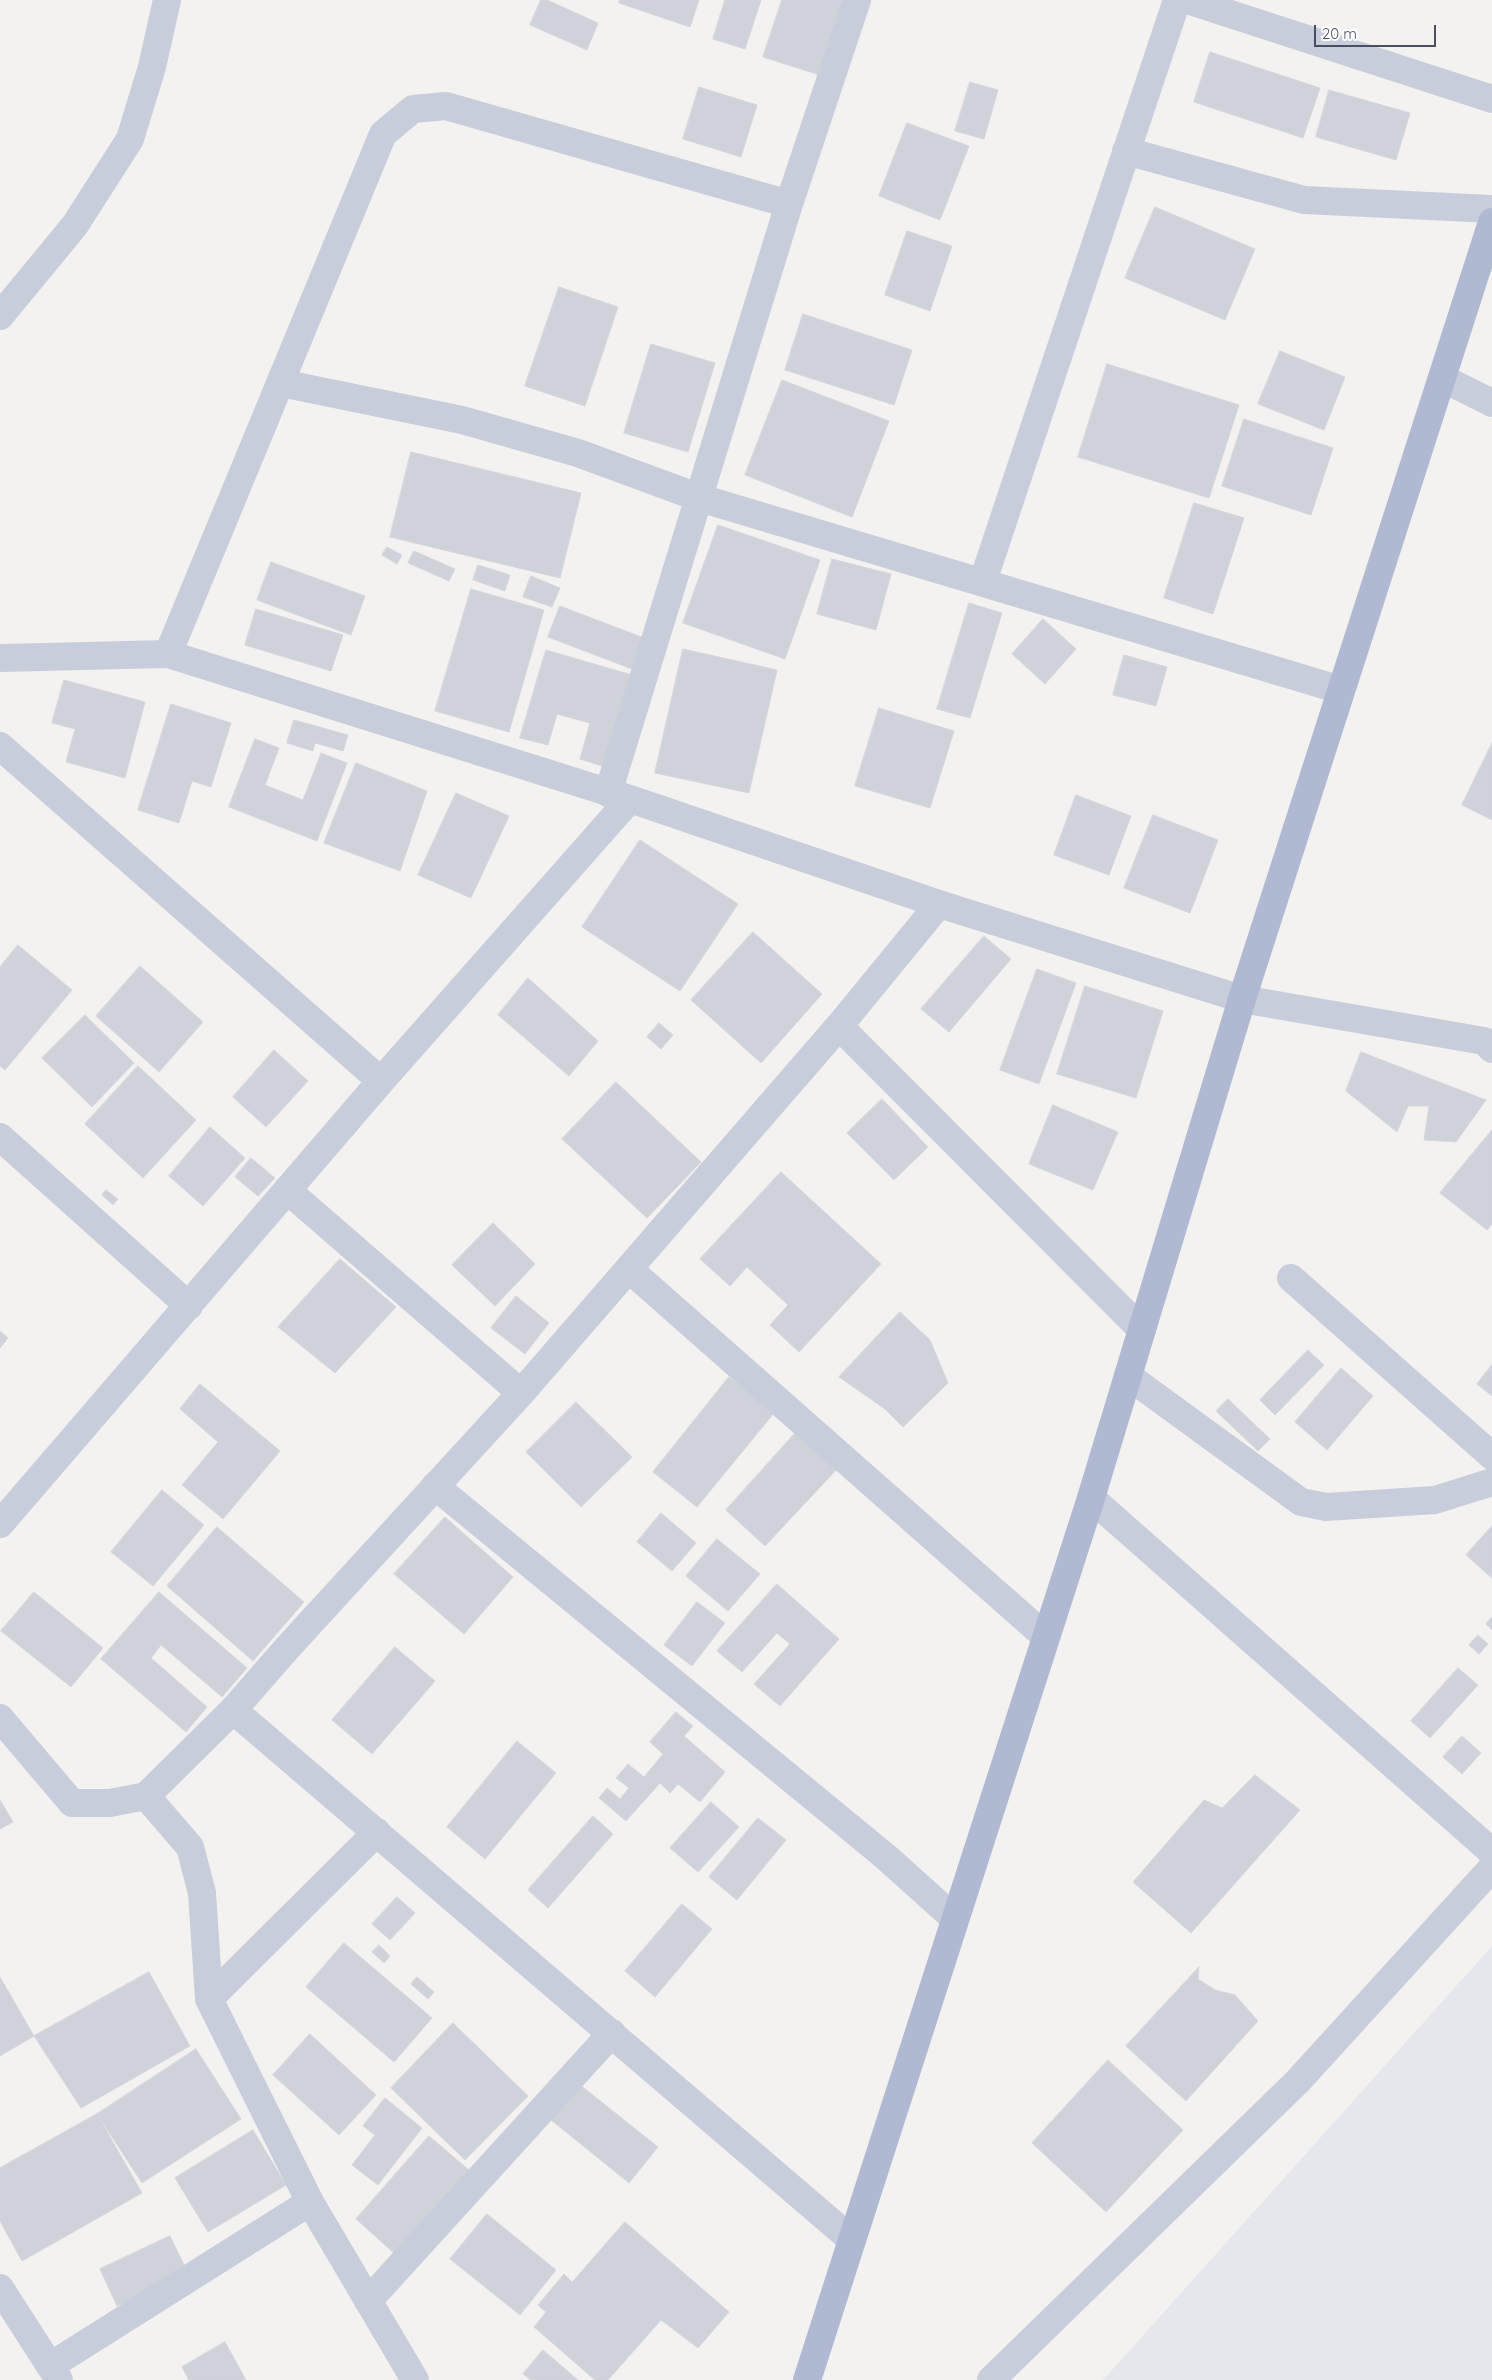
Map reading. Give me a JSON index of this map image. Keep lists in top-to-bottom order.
{
  "scale_bar": "20 m"
}
